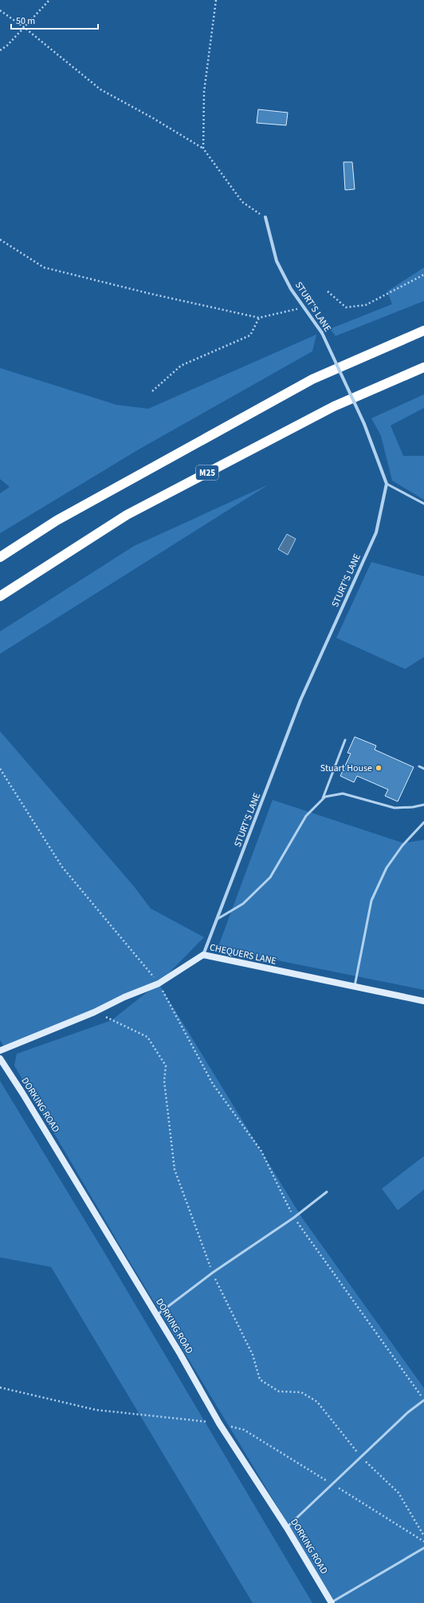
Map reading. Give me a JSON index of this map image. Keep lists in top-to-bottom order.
{
  "streets": {
    "highway": ["M25"],
    "main road": ["CHEQUERS LANE", "DORKING ROAD"],
    "street": ["STURT'S LANE"]
  },
  "crossings": [
    ["STURT'S LANE", "CHEQUERS LANE"]
  ],
  "places": ["Stuart House"],
  "scale_bar": "50 m"
}
